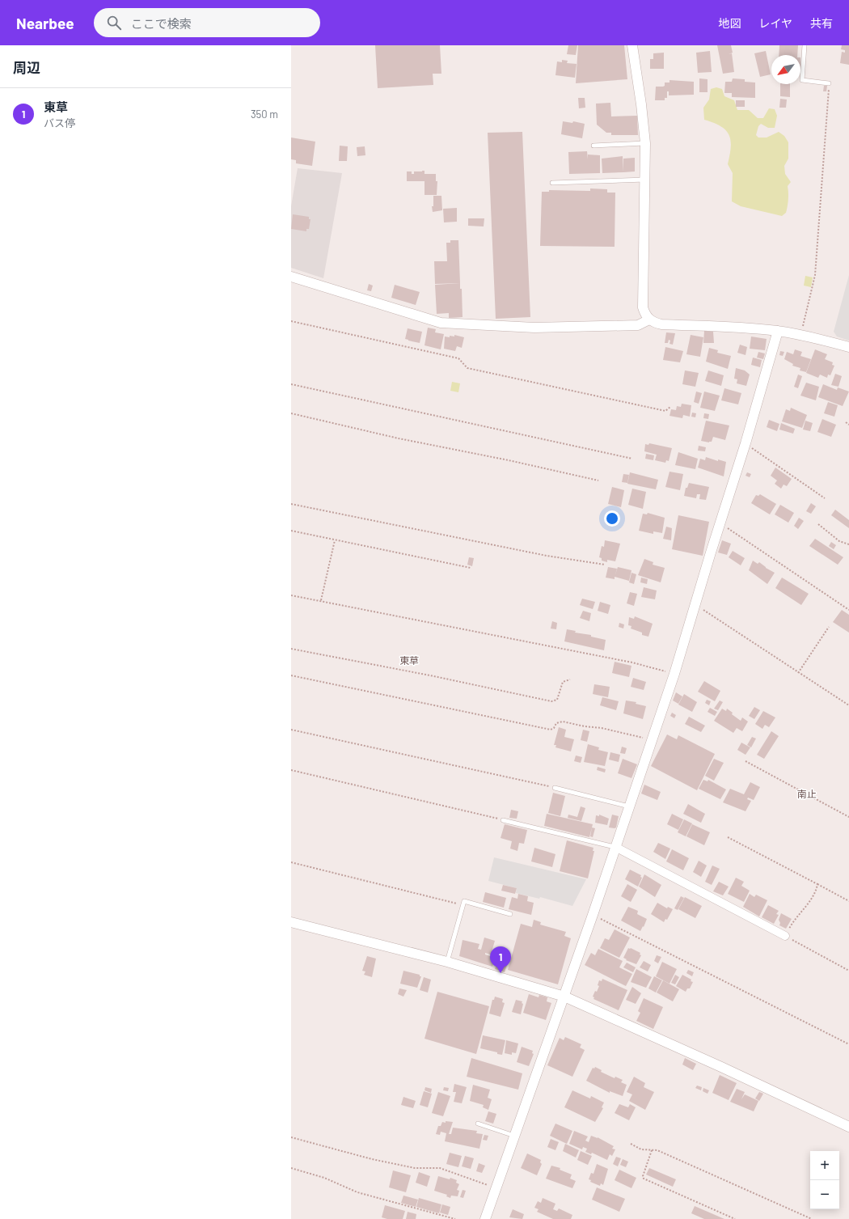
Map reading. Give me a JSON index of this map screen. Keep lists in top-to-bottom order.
{
  "districts": ["東草", "南止"],
  "north": "bottom left",
  "page": {
    "header": "Nearbee",
    "search": "ここで検索",
    "nav": ["地図", "レイヤ", "共有"],
    "heading": "周辺",
    "list": [
      {
        "mark": "1",
        "name": "東草",
        "note": "バス停",
        "value": "350 m"
      }
    ],
    "pins": "1",
    "map_buttons": ["+", "−"]
  }
}
